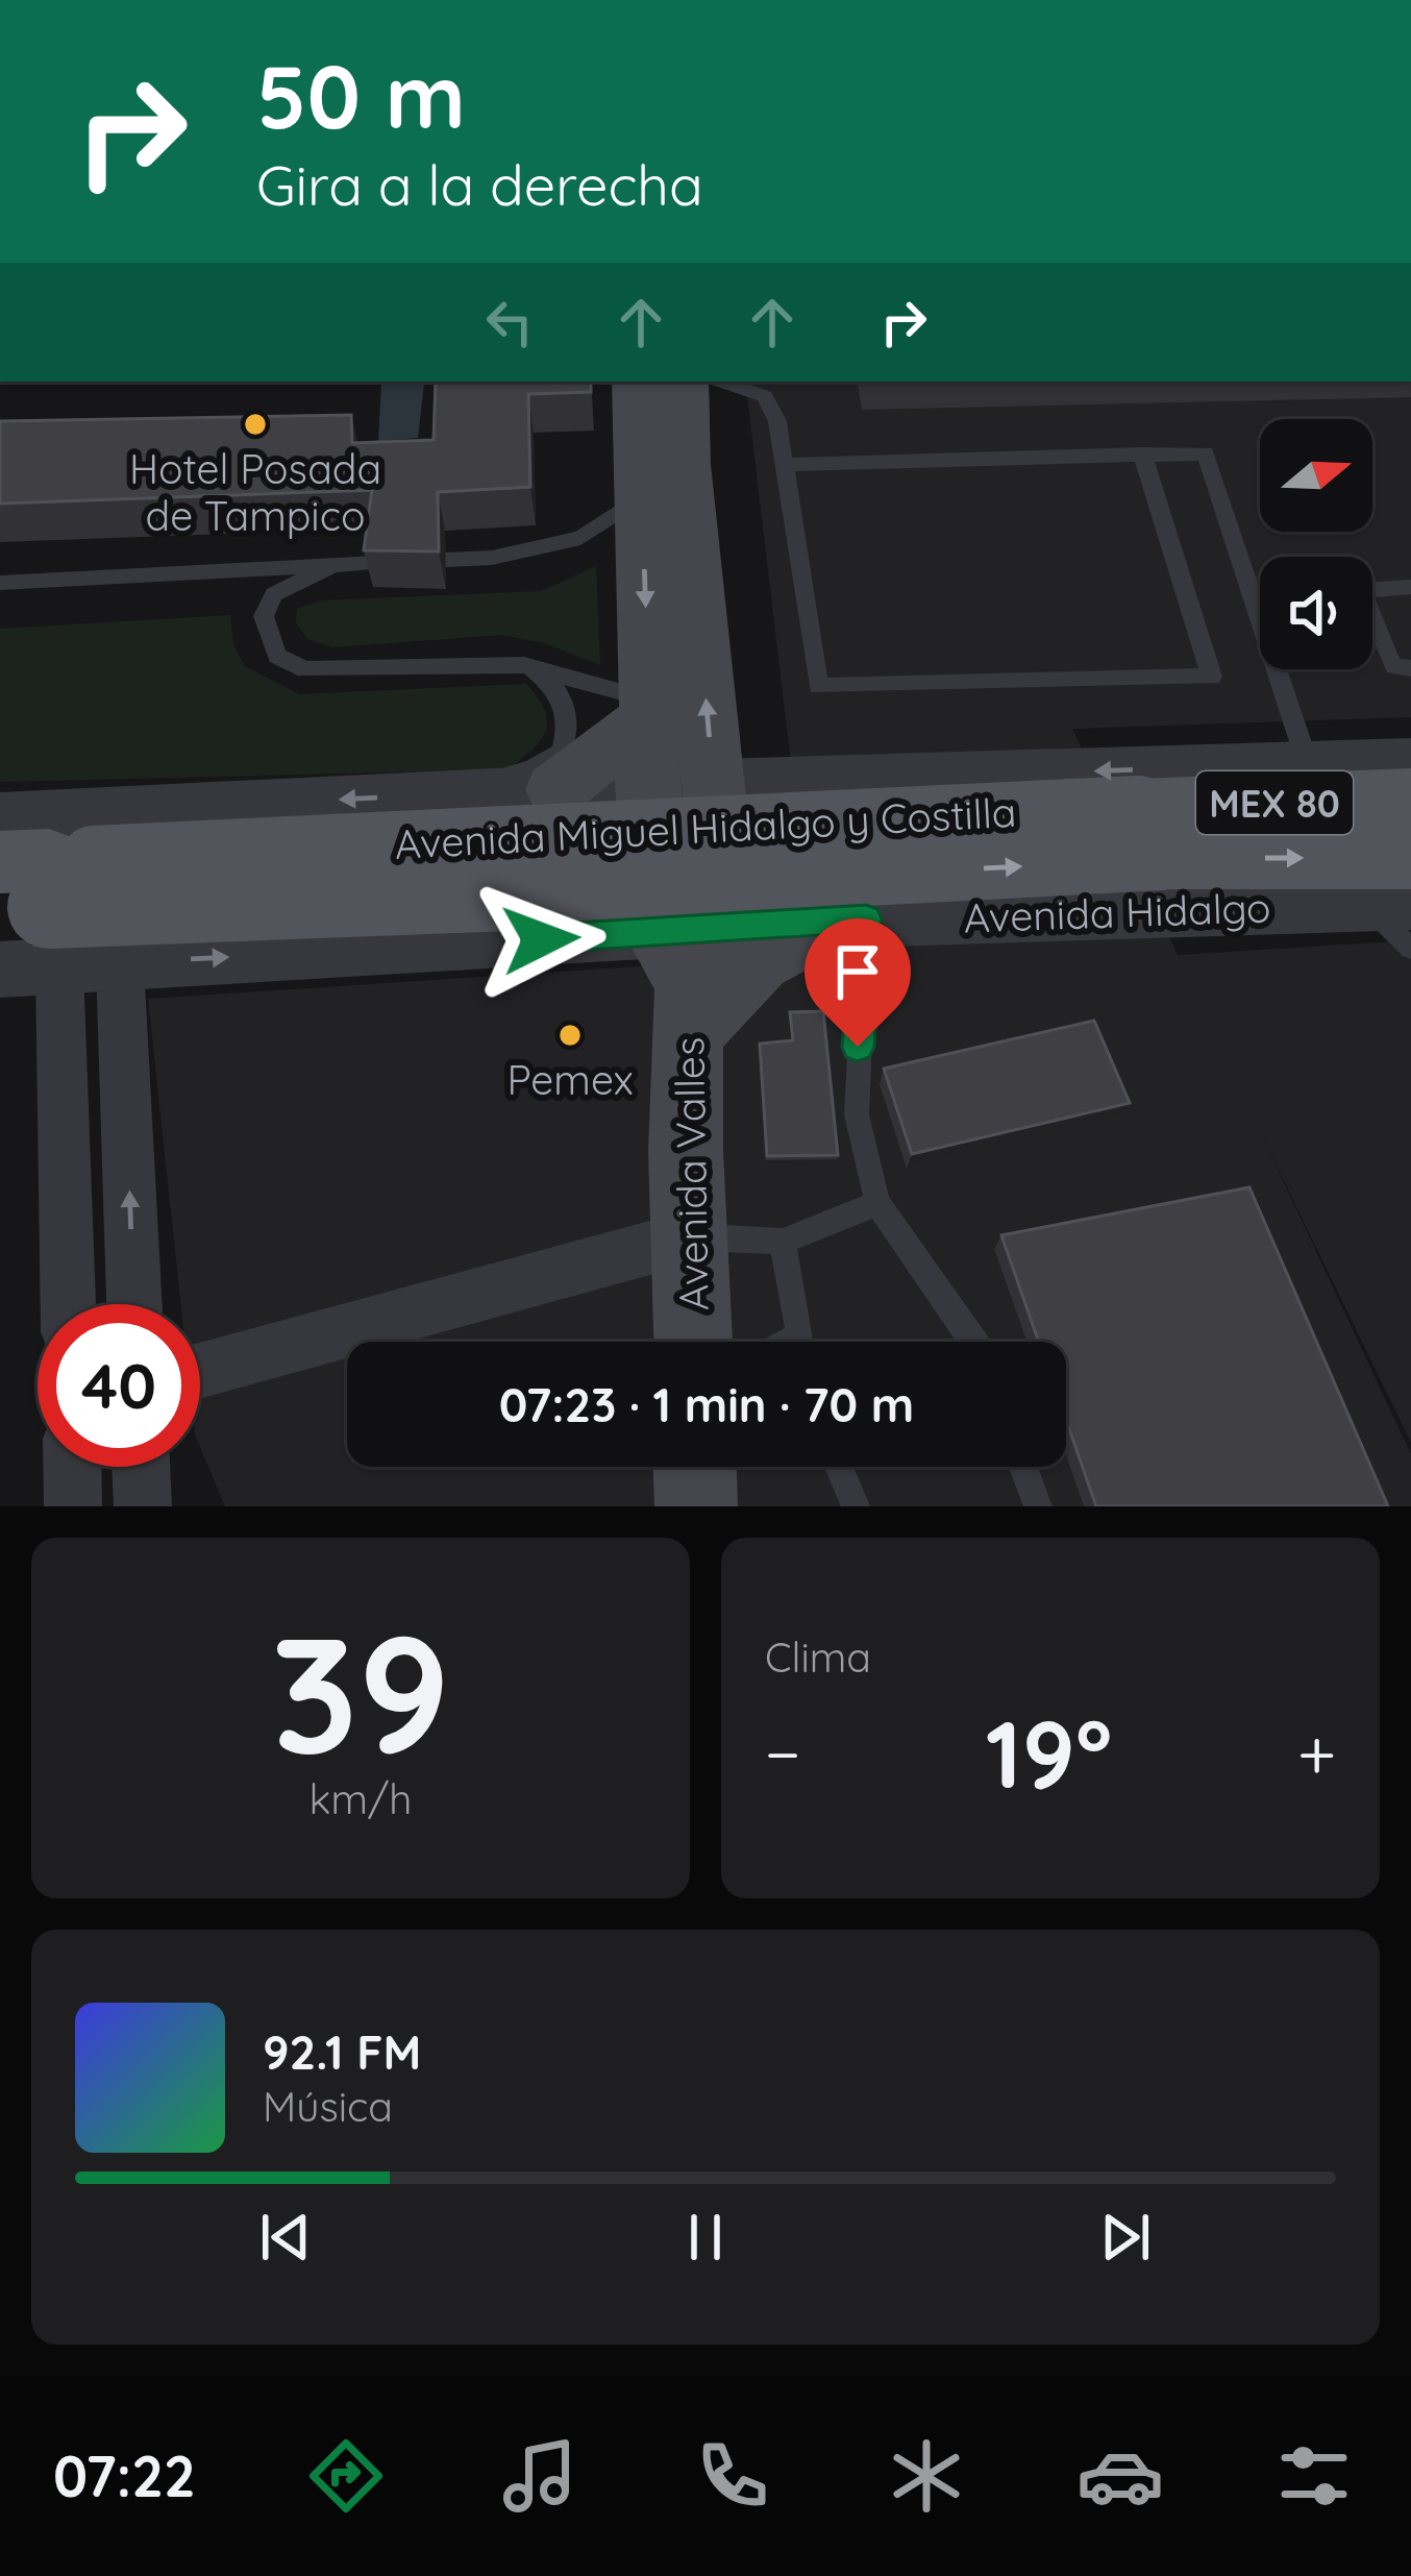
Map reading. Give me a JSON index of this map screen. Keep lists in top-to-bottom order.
{
  "streets": {
    "main road": ["MEX 80", "Avenida Miguel Hidalgo y Costilla", "Avenida Valles"],
    "street": ["Avenida Hidalgo"]
  },
  "crossings": [
    ["Avenida Miguel Hidalgo y Costilla", "Avenida Hidalgo"],
    ["Avenida Hidalgo", "Avenida Valles"]
  ],
  "places": ["Hotel Posada de Tampico", "Pemex"],
  "north": "right",
  "page": {
    "turn": ["50 m", "Gira a la derecha"],
    "limit": "40",
    "trip": "07:23 · 1 min · 70 m",
    "tile": [
      ["39", "km/h"],
      "Clima"
    ],
    "heat": ["−", "19°", "+"],
    "song": ["92.1 FM", "Música"],
    "tabs": "07:22"
  }
}
